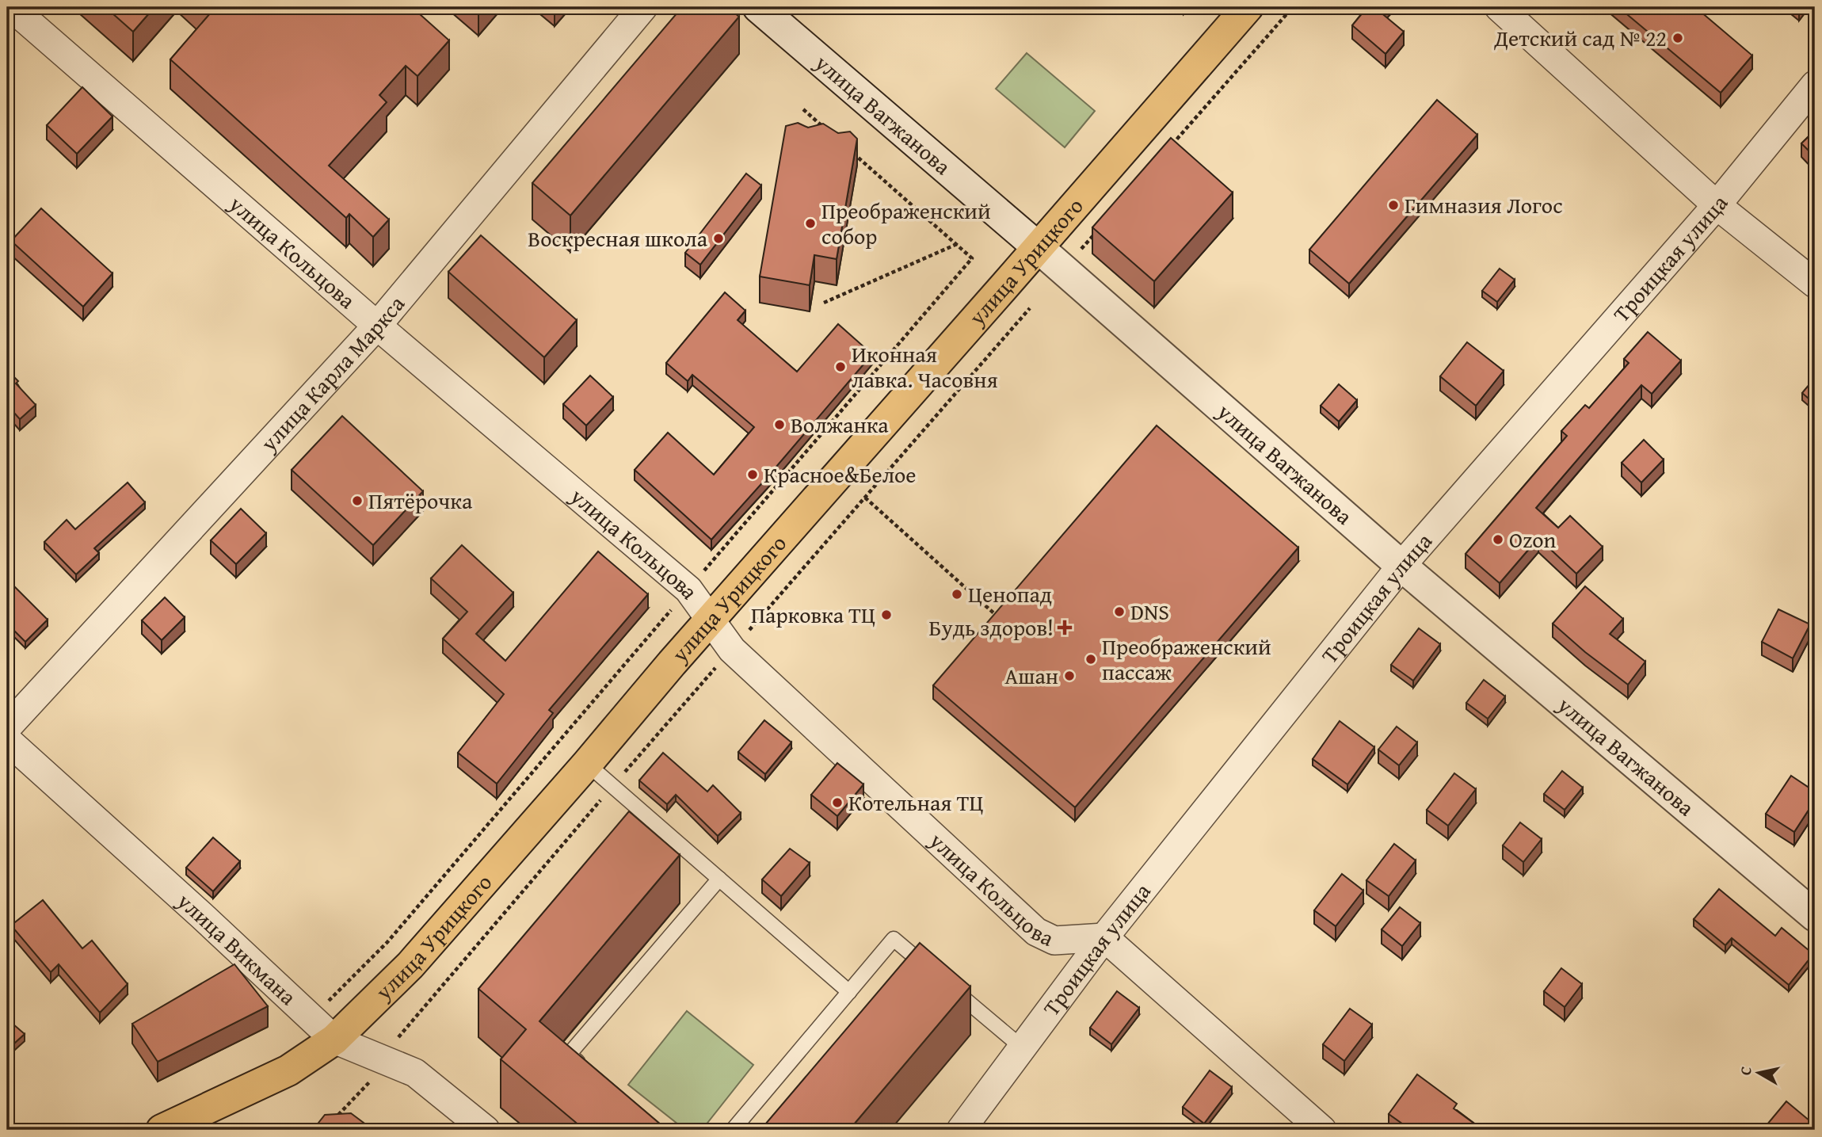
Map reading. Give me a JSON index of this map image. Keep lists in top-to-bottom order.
{
  "streets": {
    "main road": ["улица Урицкого"],
    "street": [
      "улица Вагжанова",
      "улица Кольцова",
      "Троицкая улица",
      "улица Карла Маркса",
      "улица Викмана"
    ]
  },
  "crossings": [
    ["улица Вагжанова", "Троицкая улица"],
    ["улица Вагжанова", "улица Урицкого"],
    ["улица Кольцова", "Троицкая улица"],
    ["улица Кольцова", "улица Урицкого"],
    ["улица Кольцова", "улица Карла Маркса"],
    ["улица Урицкого", "улица Викмана"]
  ],
  "places": {
    "other": [
      "Детский сад № 22",
      "Гимназия Логос",
      "Преображенский собор",
      "Воскресная школа",
      "Иконная лавка. Часовня",
      "Волжанка",
      "Красное&Белое",
      "Пятёрочка",
      "Ozon",
      "Ценопад",
      "DNS",
      "Парковка ТЦ",
      "Преображенский пассаж",
      "Ашан",
      "Котельная ТЦ"
    ],
    "health": ["Будь здоров!"]
  },
  "north": "left"
}
